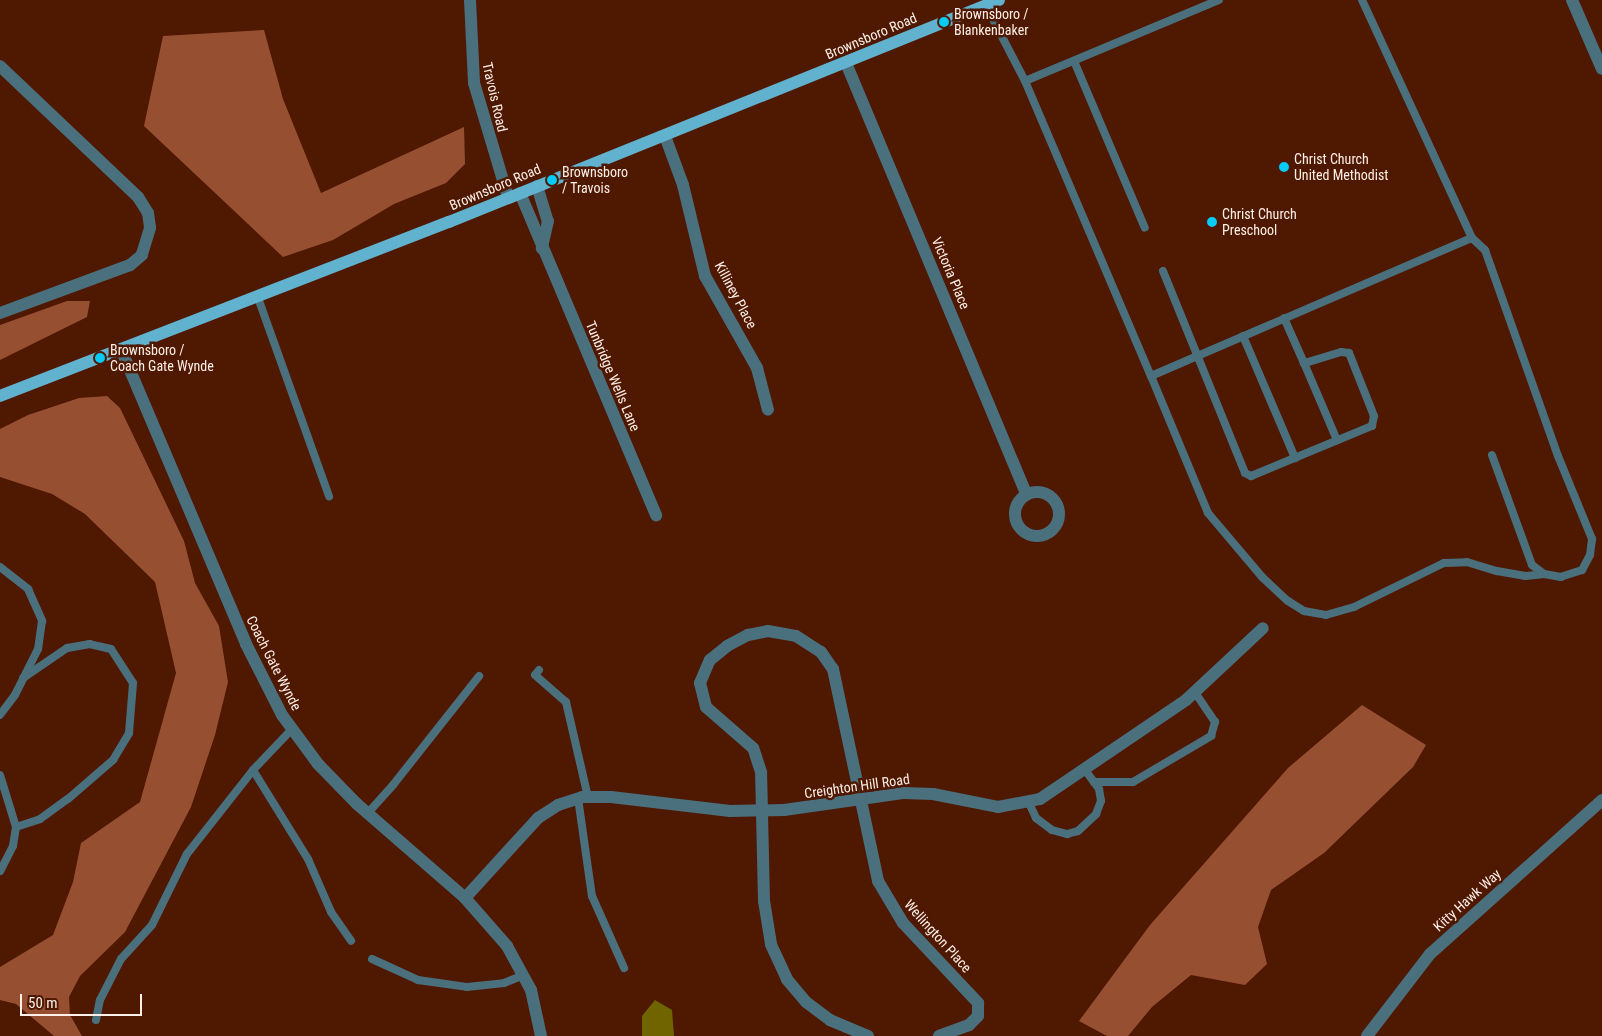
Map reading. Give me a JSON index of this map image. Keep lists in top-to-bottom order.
{
  "streets": {
    "main road": ["Brownsboro Road"],
    "street": [
      "Travois Road",
      "Victoria Place",
      "Killiney Place",
      "Tunbridge Wells Lane",
      "Coach Gate Wynde",
      "Creighton Hill Road",
      "Kitty Hawk Way",
      "Wellington Place"
    ]
  },
  "crossings": [
    ["Brownsboro Road", "Travois Road"],
    ["Brownsboro Road", "Victoria Place"],
    ["Brownsboro Road", "Killiney Place"],
    ["Brownsboro Road", "Tunbridge Wells Lane"],
    ["Brownsboro Road", "Coach Gate Wynde"],
    ["Coach Gate Wynde", "Creighton Hill Road"],
    ["Creighton Hill Road", "Wellington Place"]
  ],
  "places": [
    "Brownsboro / Blankenbaker",
    "Christ Church United Methodist",
    "Brownsboro / Travois",
    "Christ Church Preschool",
    "Brownsboro / Coach Gate Wynde"
  ],
  "scale_bar": "50 m"
}
